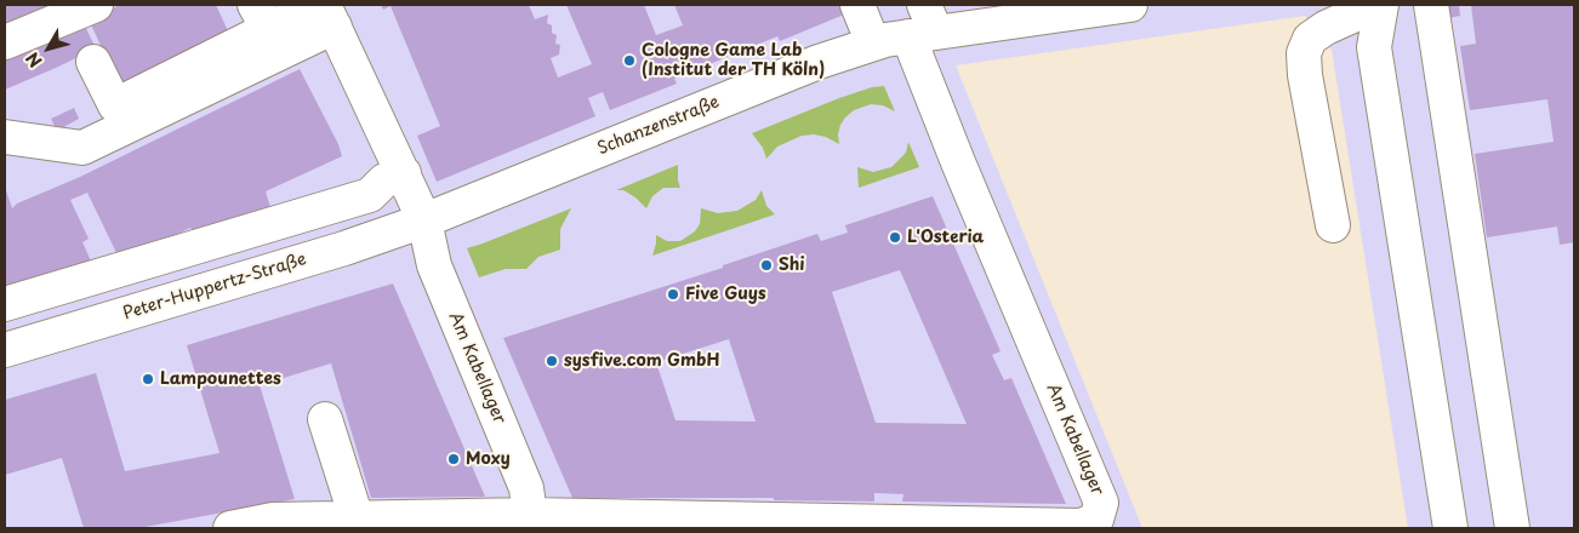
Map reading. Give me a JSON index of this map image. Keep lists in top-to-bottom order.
{
  "streets": {
    "street": ["Schanzenstraße", "Peter-Huppertz-Straße", "Am Kabellager"]
  },
  "crossings": [
    ["Schanzenstraße", "Peter-Huppertz-Straße"],
    ["Schanzenstraße", "Am Kabellager"],
    ["Peter-Huppertz-Straße", "Am Kabellager"]
  ],
  "places": [
    "Cologne Game Lab (Institut der TH Köln)",
    "L'Osteria",
    "Shi",
    "Five Guys",
    "sysfive.com GmbH",
    "Lampounettes",
    "Moxy"
  ],
  "north": "bottom left"
}
